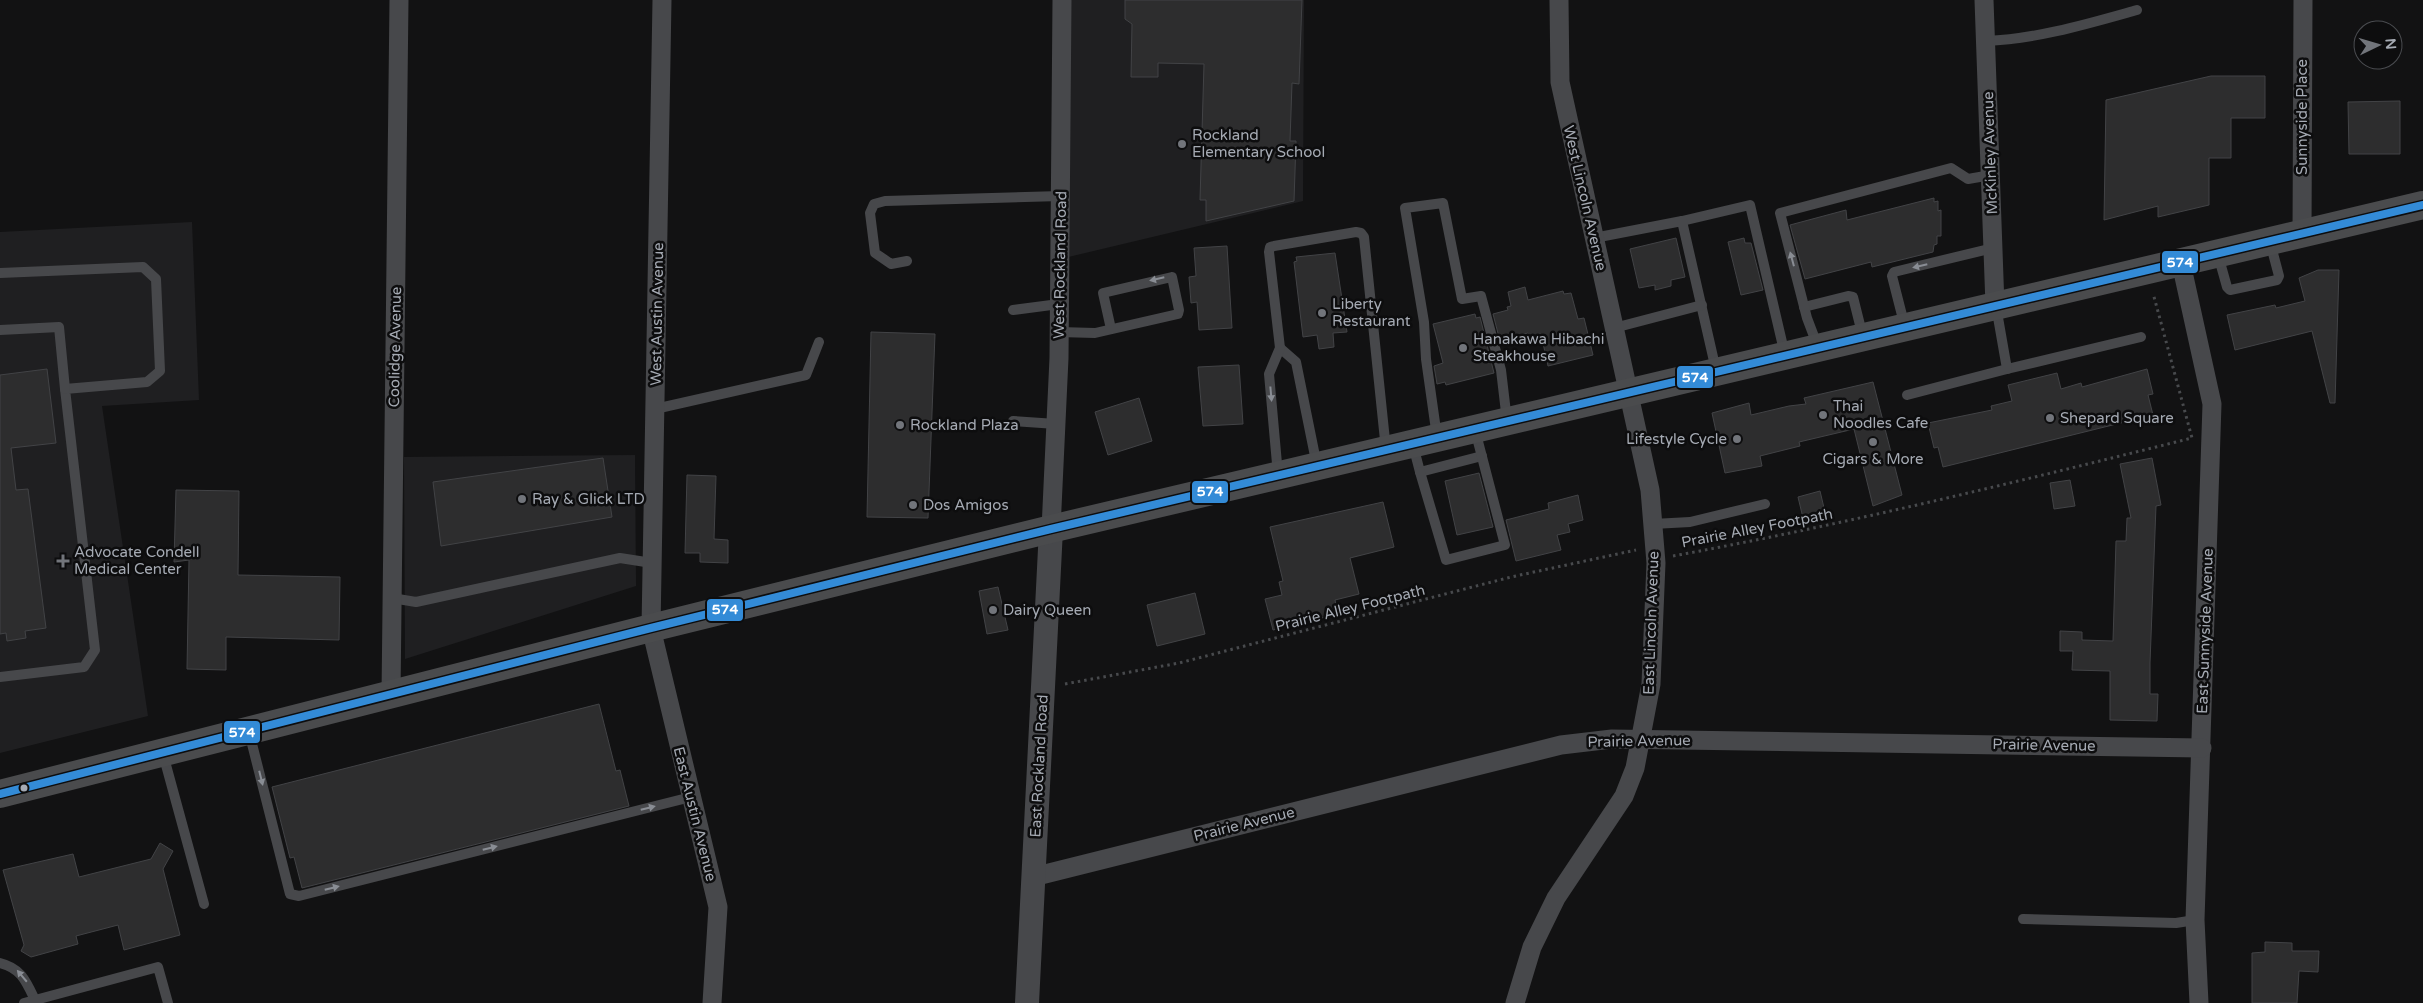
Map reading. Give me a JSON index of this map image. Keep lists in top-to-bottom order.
{
  "streets": {
    "street": [
      "Sunnyside Place",
      "McKinley Avenue",
      "West Lincoln Avenue",
      "West Rockland Road",
      "West Austin Avenue",
      "Coolidge Avenue",
      "East Lincoln Avenue",
      "East Sunnyside Avenue",
      "Prairie Avenue",
      "East Rockland Road",
      "East Austin Avenue"
    ],
    "path": ["Prairie Alley Footpath"]
  },
  "crossings": [
    ["West Lincoln Avenue", "East Lincoln Avenue"],
    ["West Rockland Road", "East Rockland Road"],
    ["West Austin Avenue", "East Austin Avenue"],
    ["Prairie Alley Footpath", "East Lincoln Avenue"],
    ["East Lincoln Avenue", "Prairie Avenue"],
    ["East Sunnyside Avenue", "Prairie Avenue"],
    ["Prairie Avenue", "East Rockland Road"]
  ],
  "places": {
    "other": [
      "Rockland Elementary School",
      "Liberty Restaurant",
      "Hanakawa Hibachi Steakhouse",
      "Thai Noodles Cafe",
      "Shepard Square",
      "Rockland Plaza",
      "Lifestyle Cycle",
      "Cigars & More",
      "Ray & Glick LTD",
      "Dos Amigos",
      "Dairy Queen"
    ],
    "health": ["Advocate Condell Medical Center"]
  },
  "lines": ["transit line 574"],
  "north": "right"
}
